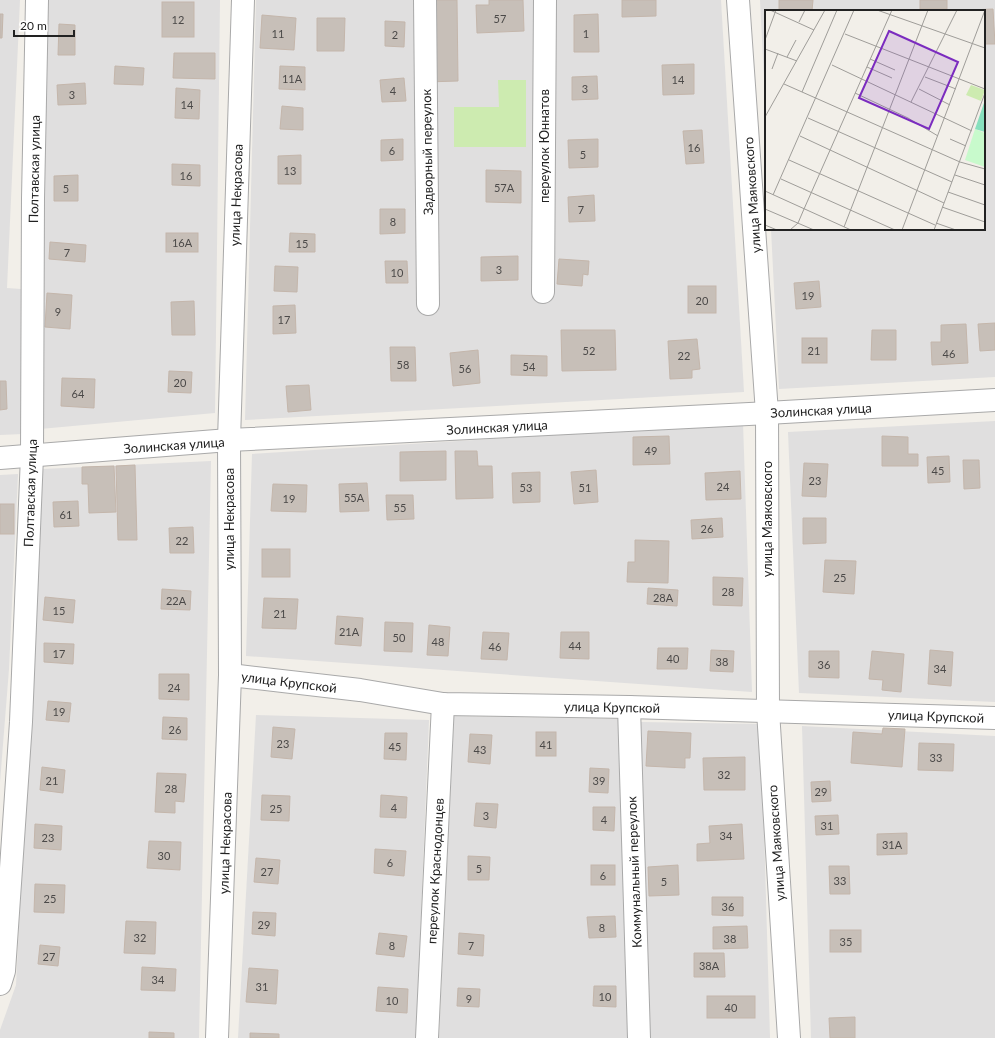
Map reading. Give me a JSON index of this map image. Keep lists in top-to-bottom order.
{
  "streets": {
    "street": [
      "переулок Юннатов",
      "Задворный переулок",
      "Полтавская улица",
      "улица Некрасова",
      "улица Маяковского",
      "Золинская улица",
      "улица Крупской",
      "переулок Краснодонцев",
      "Коммунальный переулок"
    ]
  },
  "crossings": [
    ["Полтавская улица", "Золинская улица"],
    ["улица Некрасова", "Золинская улица"],
    ["улица Некрасова", "улица Крупской"],
    ["улица Маяковского", "Золинская улица"],
    ["улица Маяковского", "улица Крупской"],
    ["улица Крупской", "переулок Краснодонцев"],
    ["улица Крупской", "Коммунальный переулок"]
  ],
  "house_numbers": [
    "57",
    "12",
    "11",
    "1",
    "2",
    "11А",
    "14",
    "3",
    "4",
    "3",
    "14",
    "16",
    "6",
    "5",
    "13",
    "16",
    "57А",
    "5",
    "7",
    "8",
    "16А",
    "15",
    "7",
    "3",
    "10",
    "19",
    "20",
    "9",
    "17",
    "52",
    "21",
    "46",
    "22",
    "58",
    "54",
    "56",
    "20",
    "64",
    "49",
    "45",
    "23",
    "24",
    "53",
    "51",
    "55А",
    "19",
    "55",
    "61",
    "26",
    "22",
    "25",
    "28",
    "28А",
    "22А",
    "15",
    "21",
    "21А",
    "50",
    "48",
    "44",
    "46",
    "17",
    "40",
    "38",
    "36",
    "34",
    "24",
    "19",
    "26",
    "23",
    "41",
    "45",
    "43",
    "33",
    "32",
    "21",
    "39",
    "28",
    "29",
    "4",
    "25",
    "3",
    "4",
    "31",
    "34",
    "23",
    "31А",
    "30",
    "6",
    "5",
    "27",
    "6",
    "33",
    "5",
    "25",
    "36",
    "29",
    "8",
    "32",
    "38",
    "35",
    "8",
    "7",
    "27",
    "38А",
    "34",
    "31",
    "10",
    "9",
    "10",
    "40"
  ],
  "scale_bar": "20 m"
}
